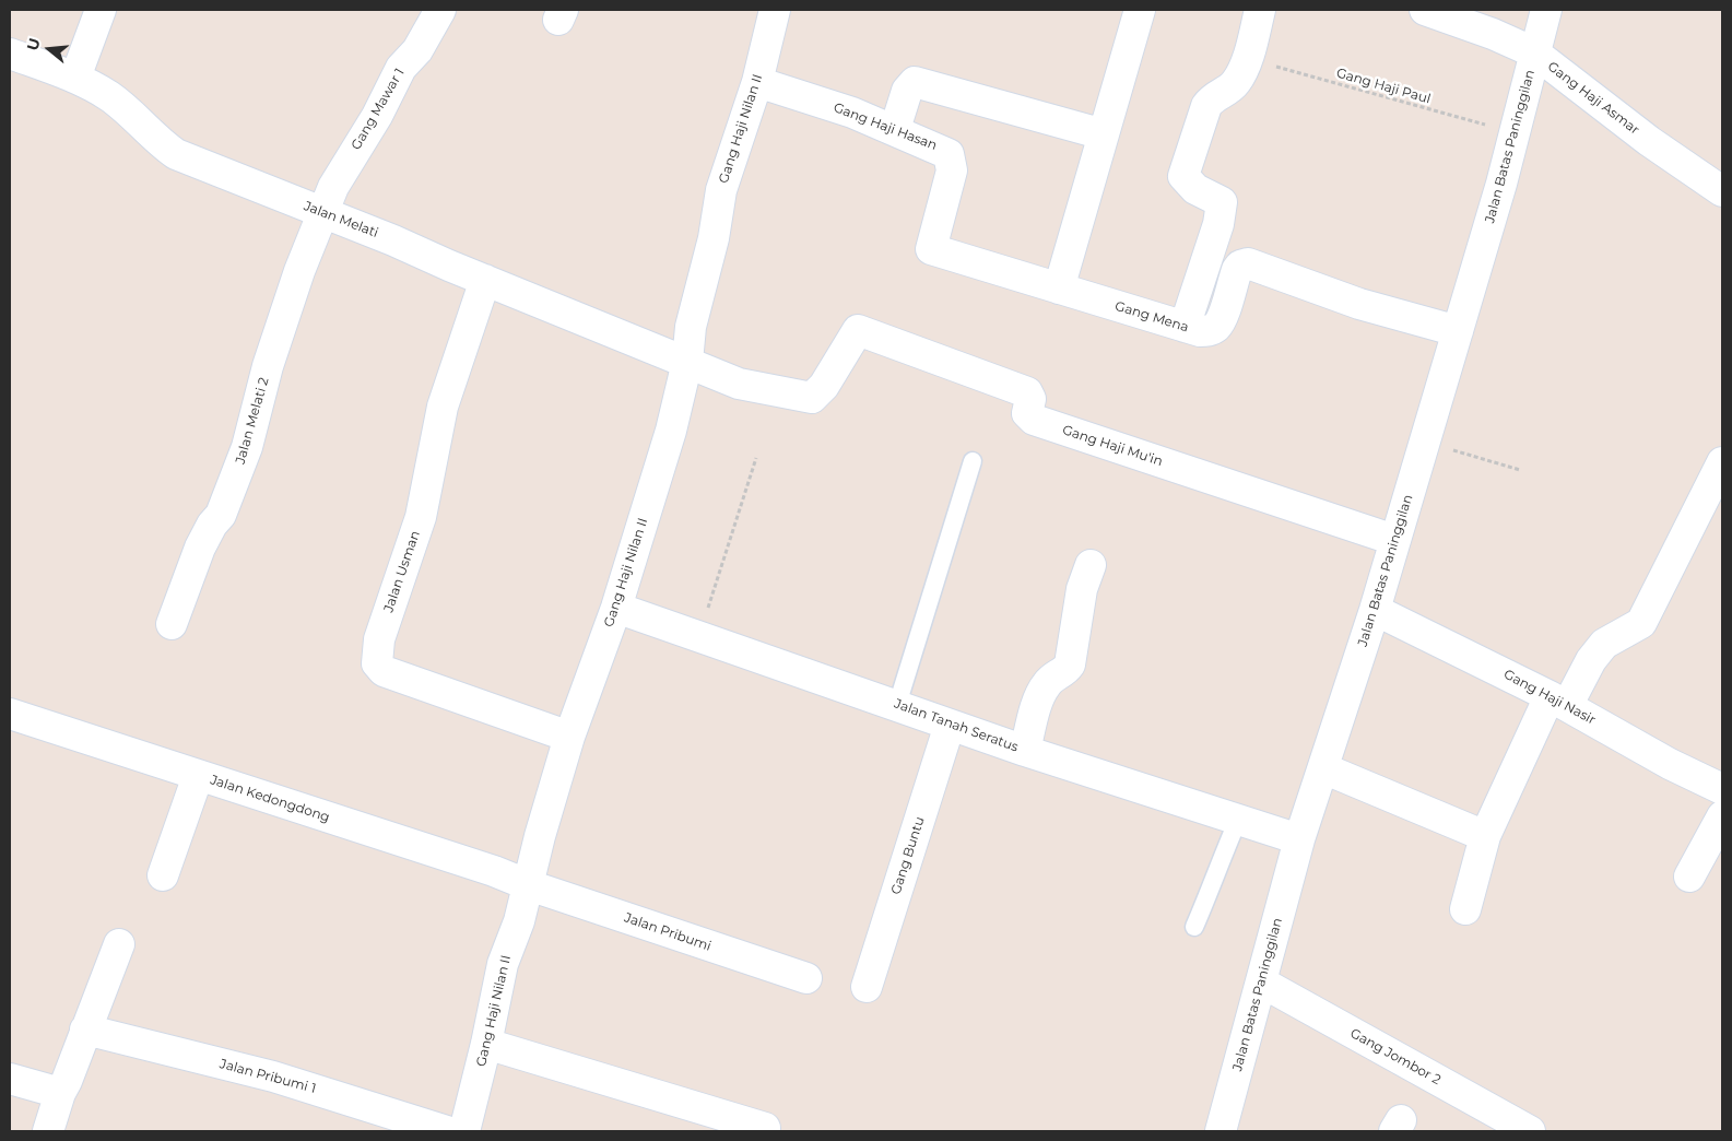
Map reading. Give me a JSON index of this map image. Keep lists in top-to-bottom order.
{
  "streets": {
    "street": [
      "Gang Haji Asmar",
      "Gang Mawar 1",
      "Gang Haji Hasan",
      "Gang Haji Nilan II",
      "Jalan Batas Paninggilan",
      "Jalan Melati",
      "Gang Mena",
      "Jalan Melati 2",
      "Gang Haji Mu'in",
      "Jalan Usman",
      "Gang Haji Nasir",
      "Jalan Tanah Seratus",
      "Jalan Kedongdong",
      "Gang Buntu",
      "Jalan Pribumi",
      "Gang Jombor 2",
      "Jalan Pribumi 1"
    ],
    "path": ["Gang Haji Paul"]
  },
  "crossings": [
    ["Gang Haji Paul", "Jalan Batas Paninggilan"],
    ["Gang Haji Asmar", "Jalan Batas Paninggilan"],
    ["Gang Mawar 1", "Jalan Melati"],
    ["Gang Mawar 1", "Jalan Melati 2"],
    ["Gang Haji Hasan", "Gang Haji Nilan II"],
    ["Gang Haji Hasan", "Gang Mena"],
    ["Gang Haji Nilan II", "Jalan Melati"],
    ["Gang Haji Nilan II", "Gang Haji Mu'in"],
    ["Gang Haji Nilan II", "Jalan Usman"],
    ["Gang Haji Nilan II", "Jalan Tanah Seratus"],
    ["Gang Haji Nilan II", "Jalan Kedongdong"],
    ["Gang Haji Nilan II", "Jalan Pribumi"],
    ["Jalan Batas Paninggilan", "Gang Mena"],
    ["Jalan Batas Paninggilan", "Gang Haji Mu'in"],
    ["Jalan Batas Paninggilan", "Gang Haji Nasir"],
    ["Jalan Batas Paninggilan", "Jalan Tanah Seratus"],
    ["Jalan Batas Paninggilan", "Gang Jombor 2"],
    ["Jalan Melati", "Jalan Melati 2"],
    ["Jalan Melati", "Gang Haji Mu'in"],
    ["Jalan Melati", "Jalan Usman"],
    ["Jalan Tanah Seratus", "Gang Buntu"],
    ["Jalan Kedongdong", "Jalan Pribumi"]
  ],
  "north": "left"
}
